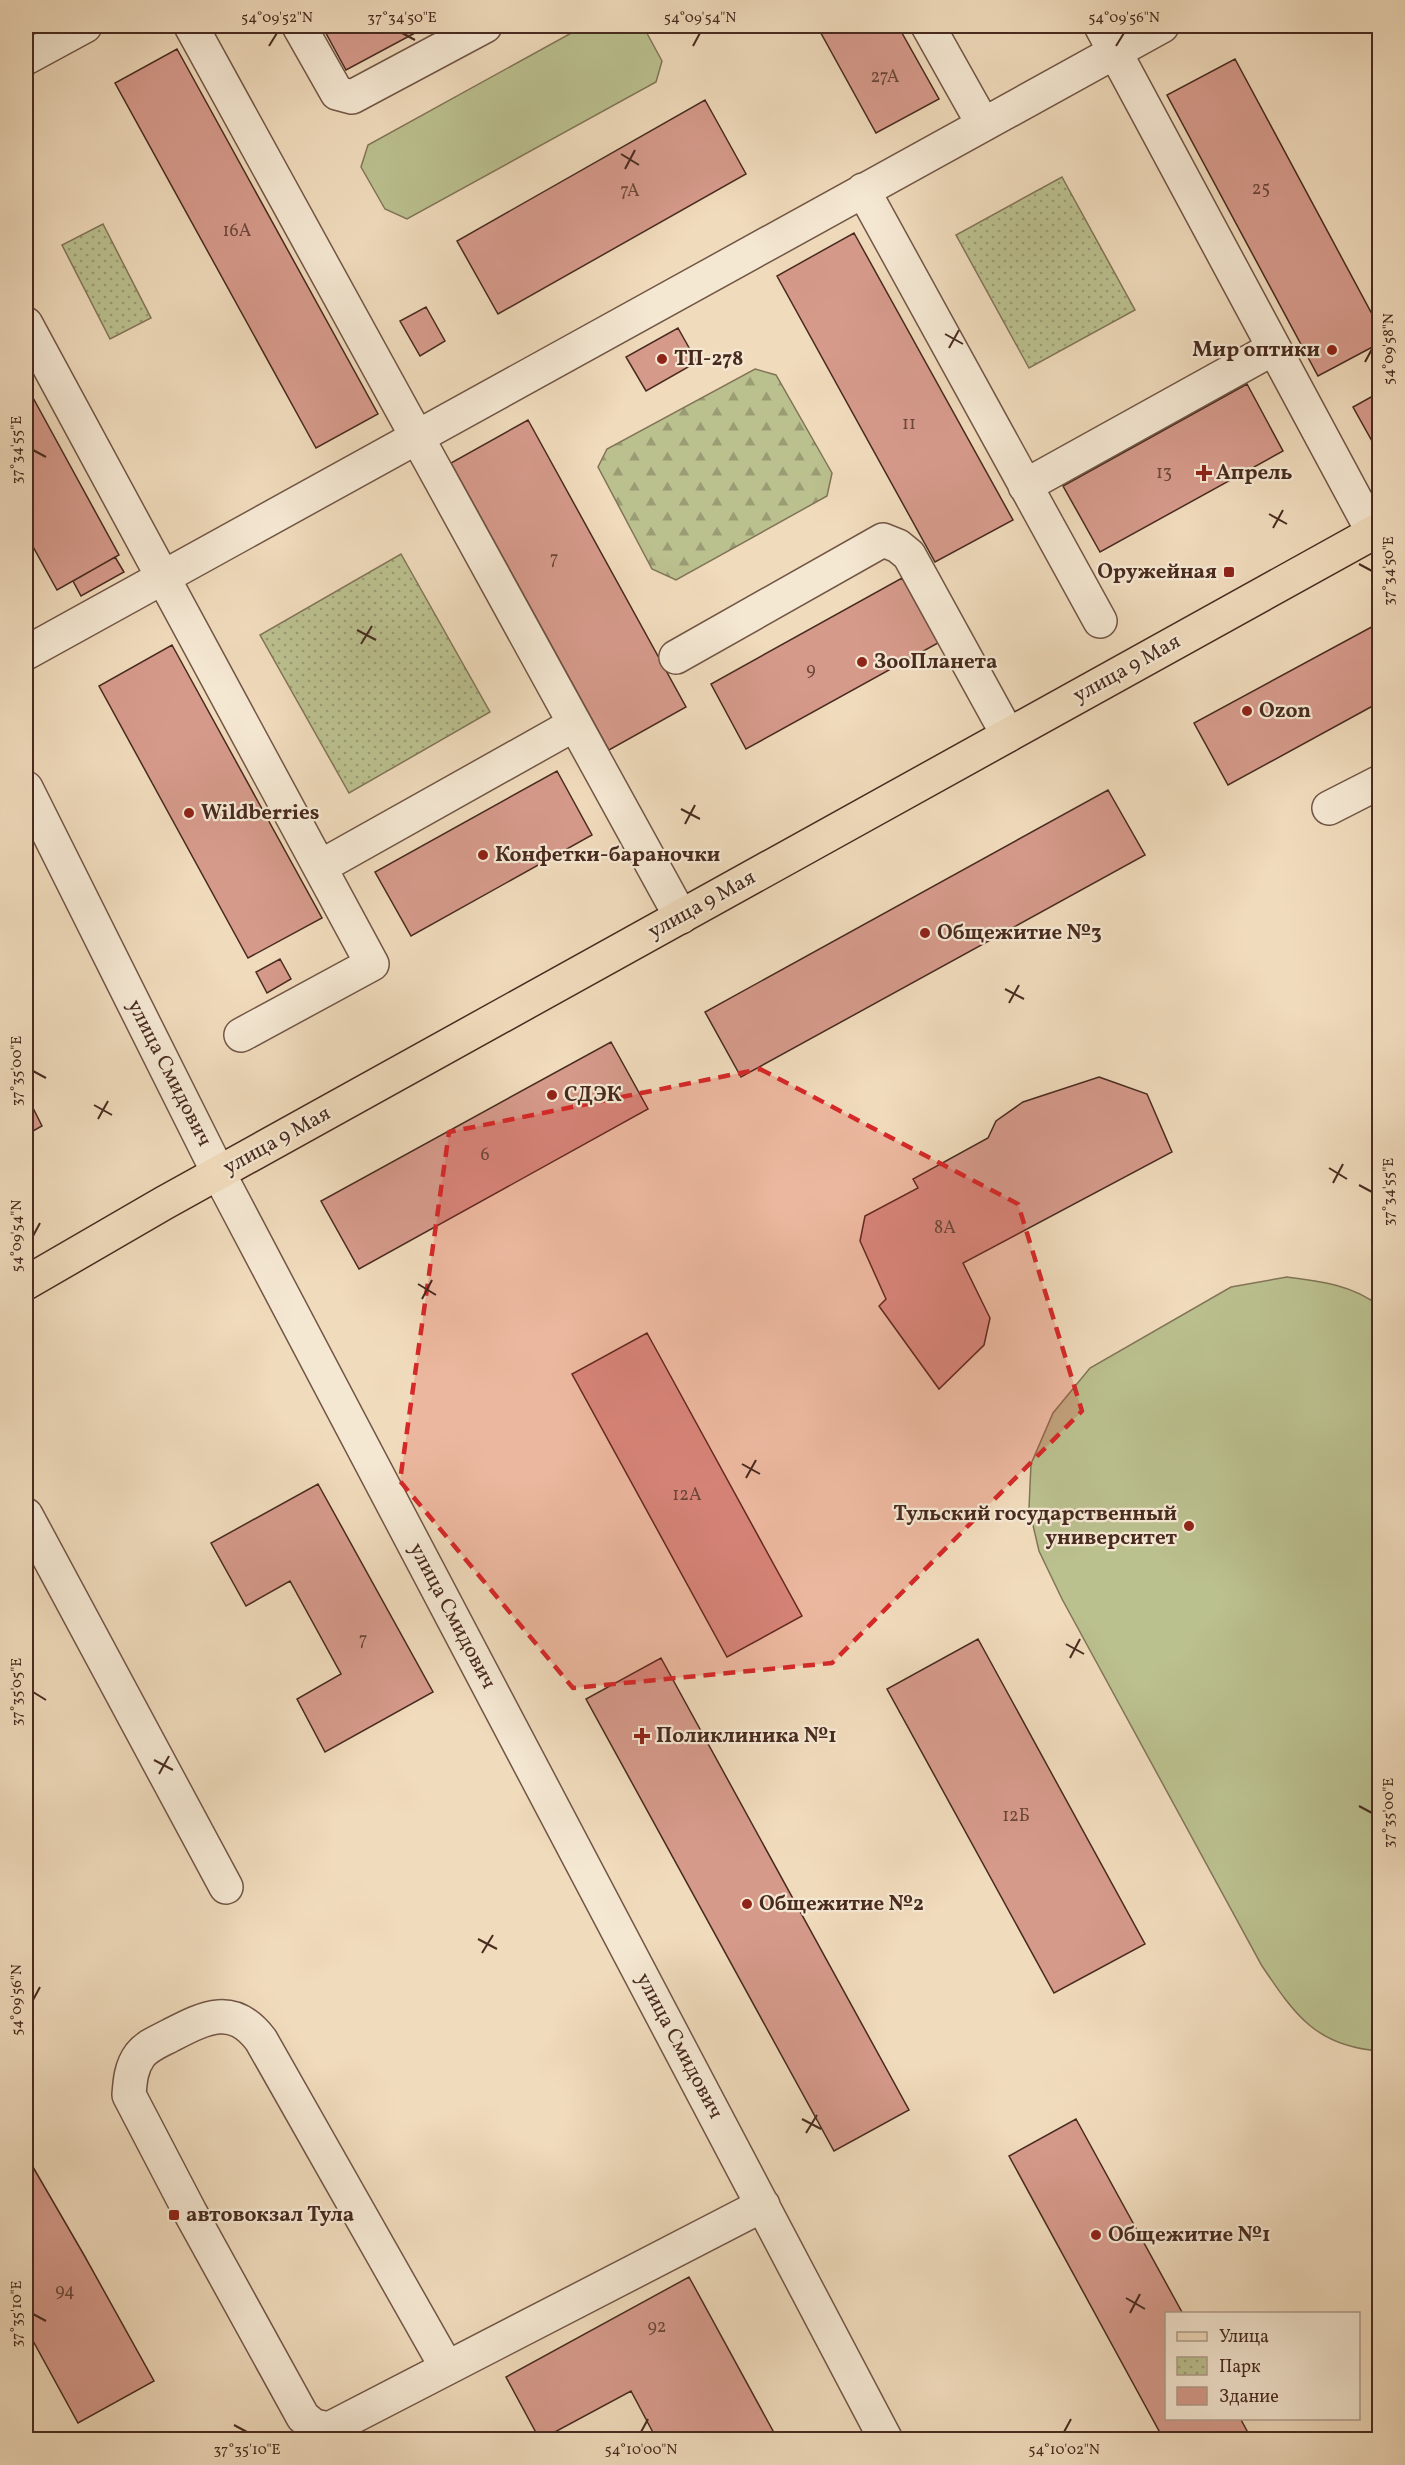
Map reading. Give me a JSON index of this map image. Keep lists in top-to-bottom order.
{
  "streets": {
    "main road": ["улица 9 Мая"],
    "street": ["улица Смидович"]
  },
  "crossings": [
    ["улица 9 Мая", "улица Смидович"]
  ],
  "places": {
    "other": [
      "Мир оптики",
      "ТП-278",
      "ЗооПланета",
      "Ozon",
      "Wildberries",
      "Конфетки-бараночки",
      "Общежитие №3",
      "СДЭК",
      "Тульский государственный университет",
      "Общежитие №2",
      "Общежитие №1"
    ],
    "health": ["Апрель", "Поликлиника №1"],
    "transit": ["Оружейная", "автовокзал Тула"]
  },
  "house_numbers": [
    "27А",
    "25",
    "7А",
    "16А",
    "11",
    "13",
    "7",
    "9",
    "6",
    "8А",
    "12А",
    "7",
    "12Б",
    "94",
    "92"
  ],
  "legend": ["Улица", "Парк", "Здание"],
  "coordinates": [
    "54°09'52\"N",
    "37°34'50\"E",
    "54°09'54\"N",
    "54°09'56\"N",
    "54°09'58\"N",
    "37°34'55\"E",
    "37°35'00\"E",
    "37°35'05\"E",
    "37°35'10\"E",
    "54°10'00\"N",
    "54°10'02\"N"
  ]
}
